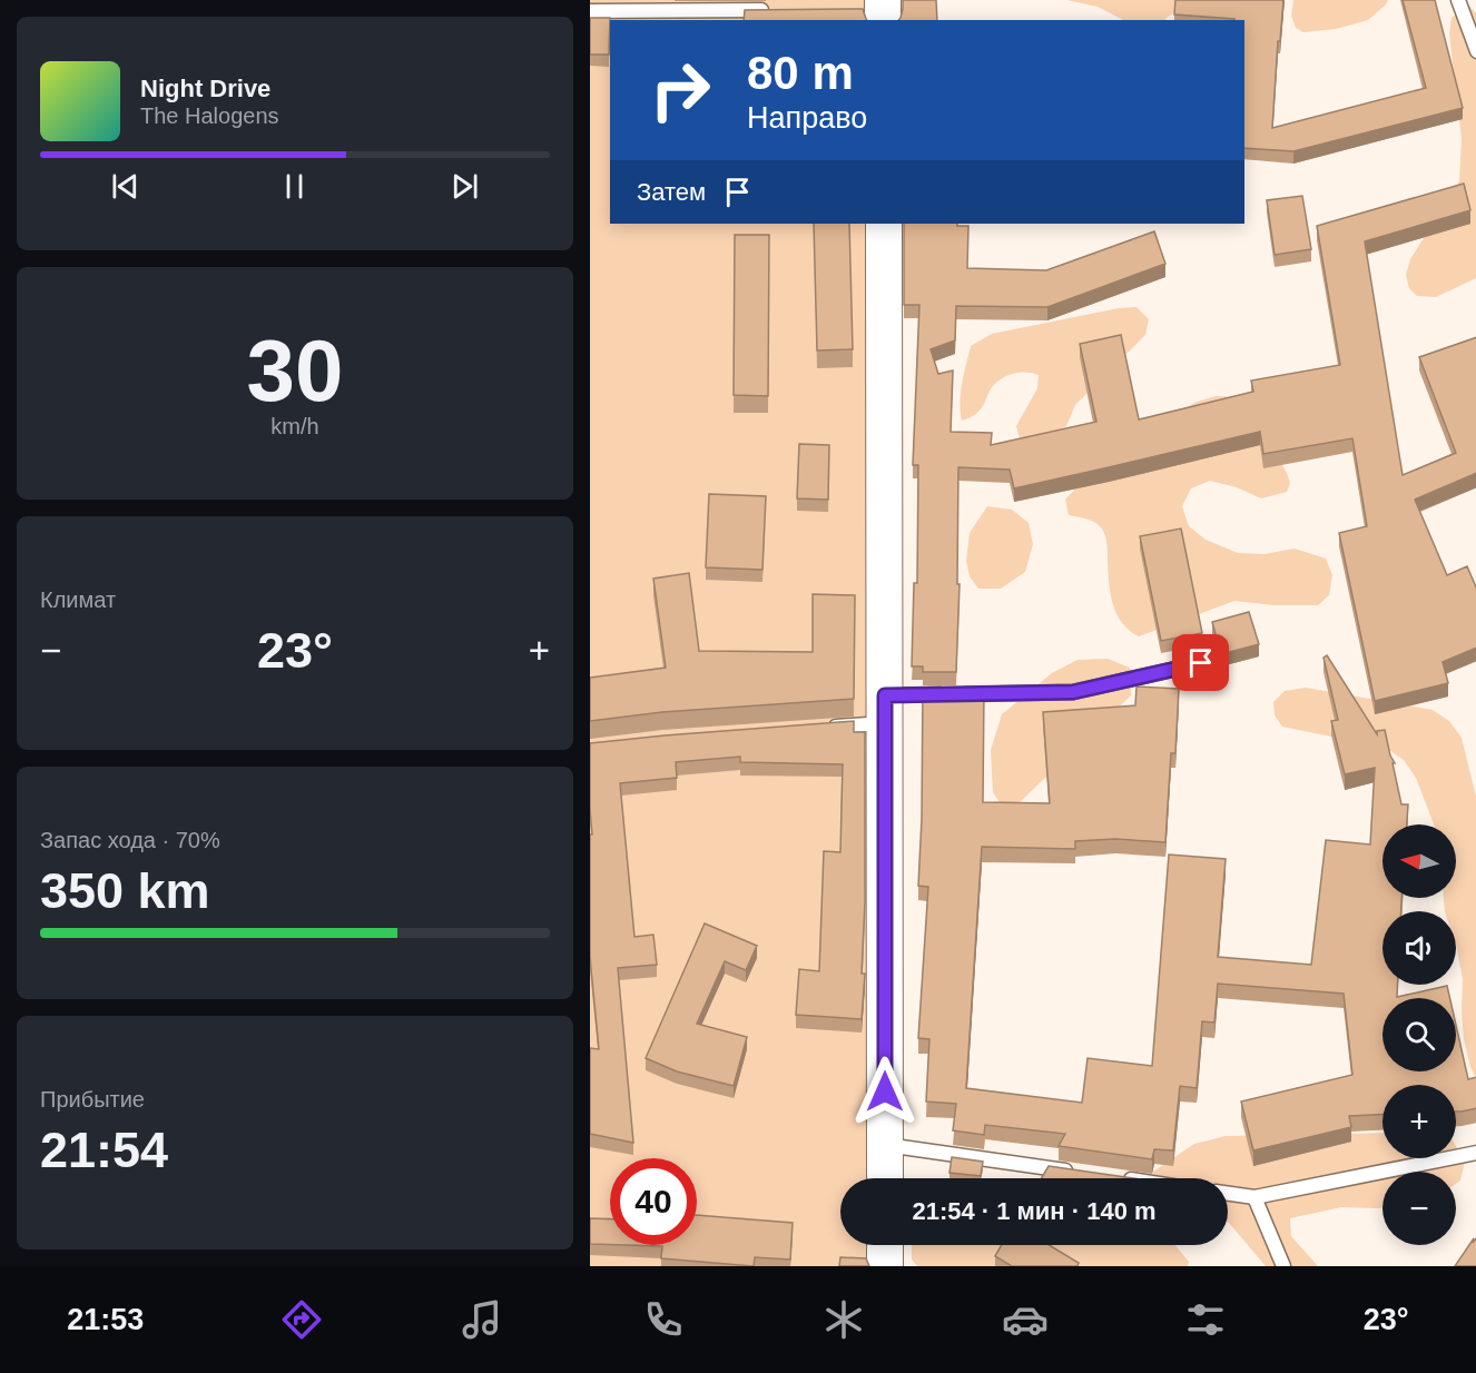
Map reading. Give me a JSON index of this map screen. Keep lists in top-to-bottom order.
{
  "north": "left",
  "page": {
    "turn": ["80 m", "Направо"],
    "song": ["Night Drive", "The Halogens"],
    "then": "Затем",
    "tile": [
      ["30", "km/h"],
      "Климат",
      ["Запас хода · 70%", "350 km"],
      ["Прибытие", "21:54"]
    ],
    "heat": ["−", "23°", "+"],
    "map_buttons": ["+", "−"],
    "limit": "40",
    "trip": "21:54 · 1 мин · 140 m",
    "tabs": ["21:53", "23°"]
  }
}
